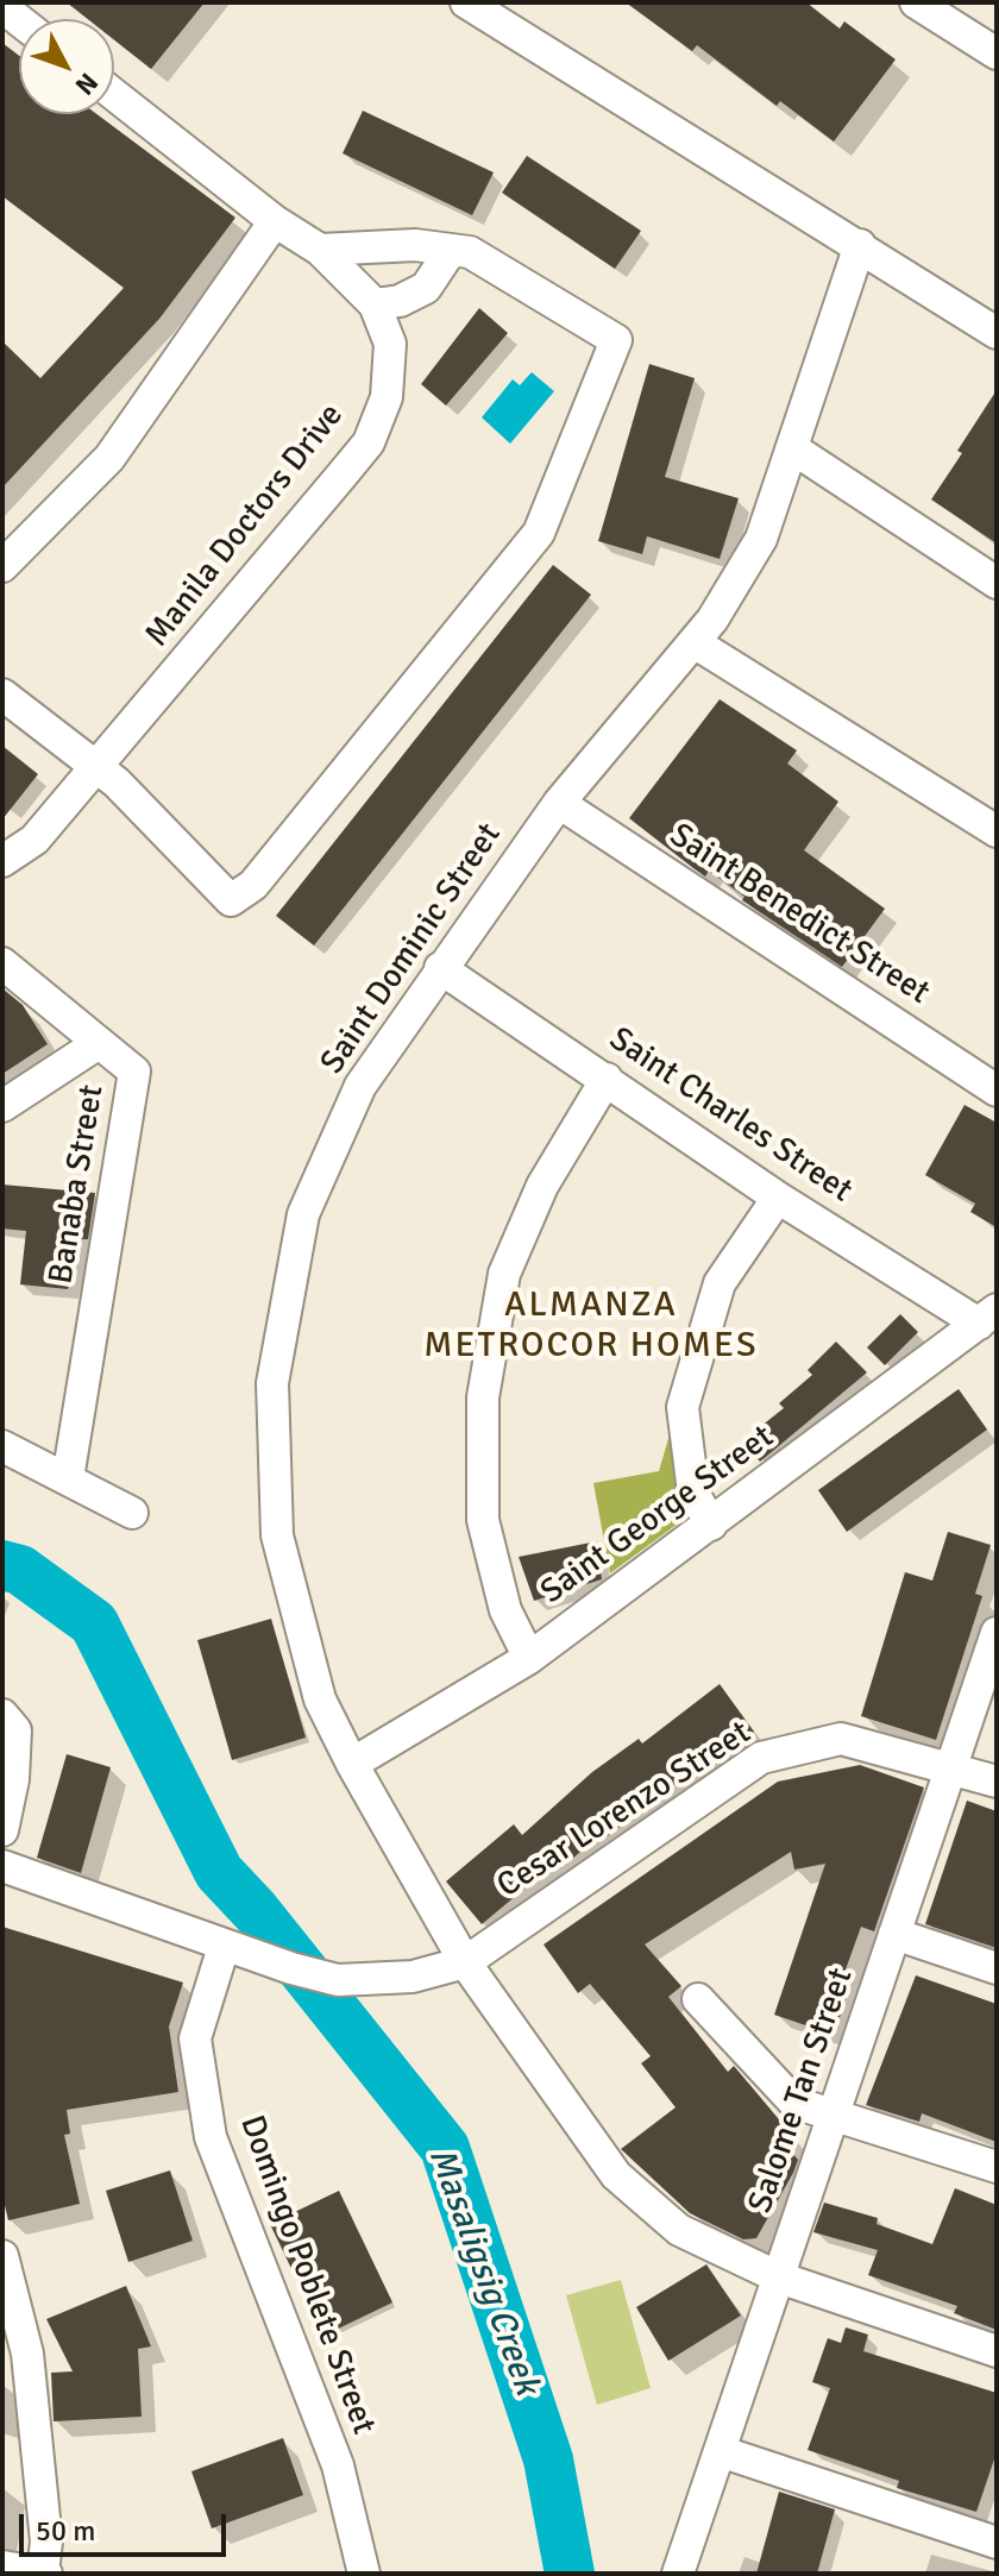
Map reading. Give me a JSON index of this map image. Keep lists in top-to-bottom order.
{
  "streets": {
    "street": [
      "Manila Doctors Drive",
      "Saint Benedict Street",
      "Saint Dominic Street",
      "Saint Charles Street",
      "Banaba Street",
      "Saint George Street",
      "Cesar Lorenzo Street",
      "Salome Tan Street",
      "Domingo Poblete Street"
    ]
  },
  "crossings": [
    ["Saint Benedict Street", "Saint Dominic Street"],
    ["Saint Dominic Street", "Saint Charles Street"],
    ["Saint Dominic Street", "Saint George Street"],
    ["Saint Dominic Street", "Cesar Lorenzo Street"],
    ["Saint Dominic Street", "Salome Tan Street"],
    ["Saint Charles Street", "Saint George Street"],
    ["Cesar Lorenzo Street", "Salome Tan Street"],
    ["Cesar Lorenzo Street", "Domingo Poblete Street"]
  ],
  "districts": ["ALMANZA METROCOR HOMES"],
  "water": ["Masaligsig Creek"],
  "scale_bar": "50 m",
  "north": "bottom right"
}
